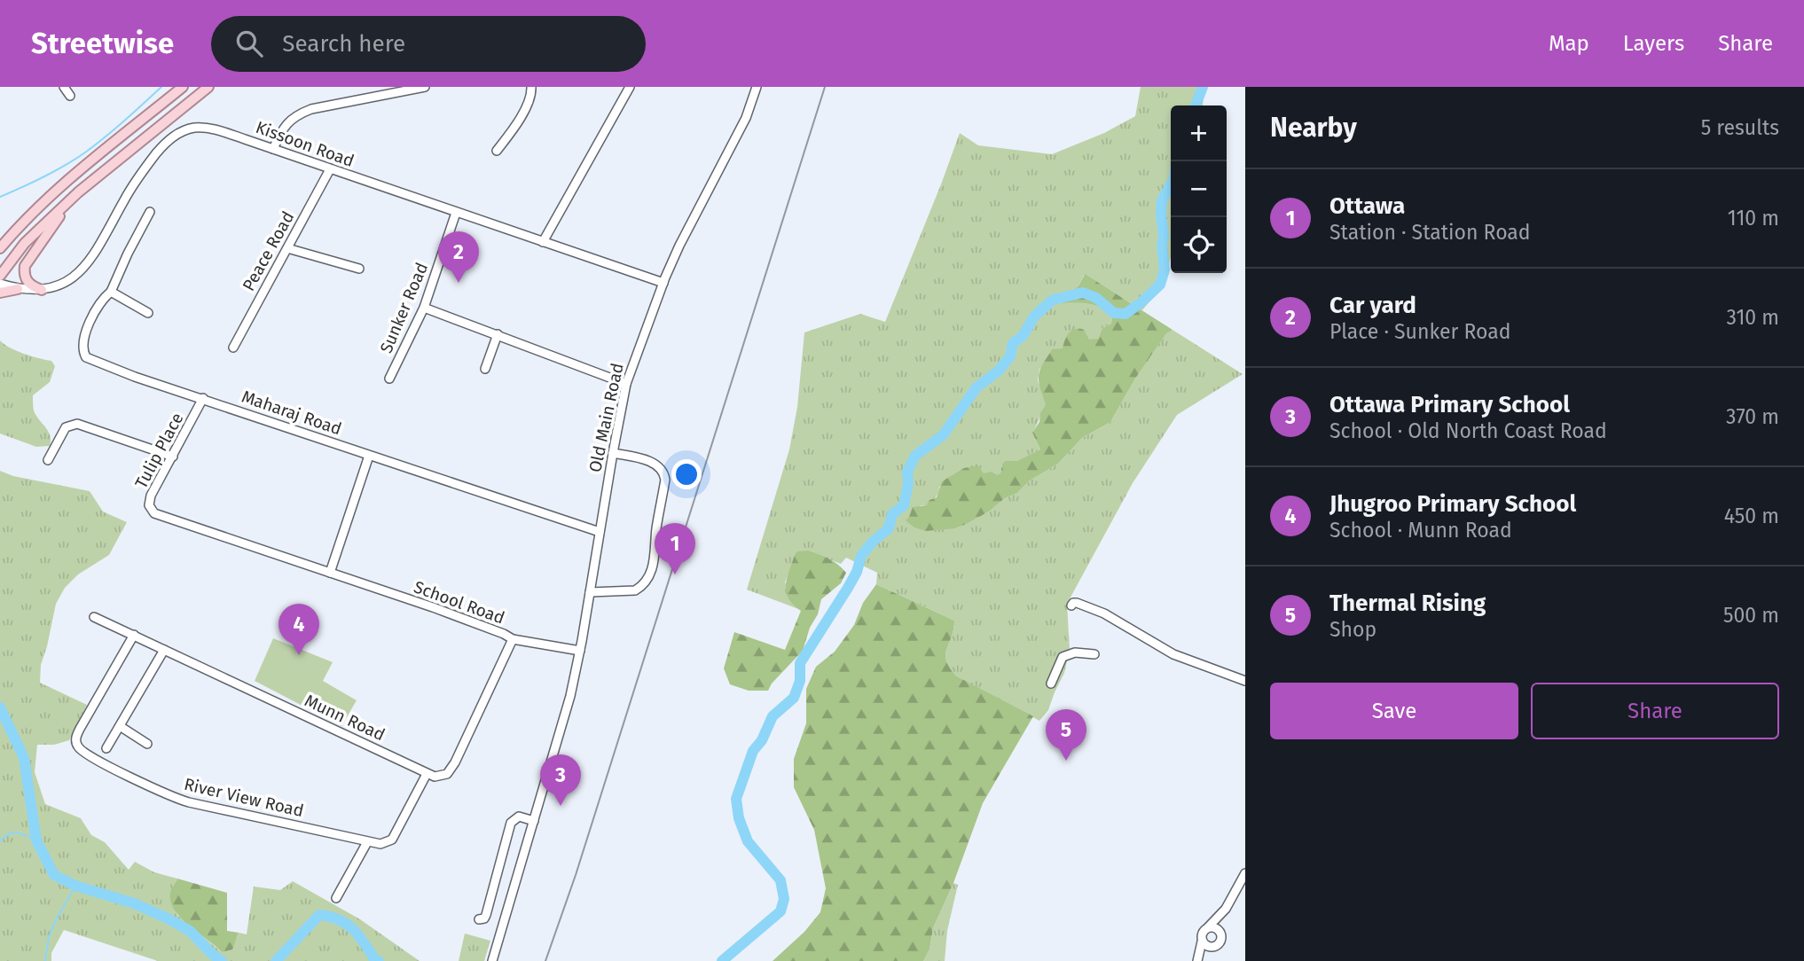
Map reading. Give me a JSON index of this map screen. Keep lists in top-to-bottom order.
{
  "streets": {
    "street": [
      "Kissoon Road",
      "Peace Road",
      "Sunker Road",
      "Maharaj Road",
      "Old Main Road",
      "Tulip Place",
      "School Road",
      "Munn Road",
      "River View Road"
    ]
  },
  "crossings": [
    ["Kissoon Road", "Peace Road"],
    ["Kissoon Road", "Sunker Road"],
    ["Kissoon Road", "Old Main Road"],
    ["Maharaj Road", "Old Main Road"],
    ["Maharaj Road", "Tulip Place"],
    ["Old Main Road", "School Road"],
    ["Tulip Place", "School Road"],
    ["Munn Road", "River View Road"]
  ],
  "page": {
    "header": "Streetwise",
    "search": "Search here",
    "nav": ["Map", "Layers", "Share"],
    "heading": ["Nearby", "5 results"],
    "map_buttons": ["+", "−"],
    "list": [
      {
        "mark": "1",
        "name": "Ottawa",
        "note": "Station · Station Road",
        "value": "110 m"
      },
      {
        "mark": "2",
        "name": "Car yard",
        "note": "Place · Sunker Road",
        "value": "310 m"
      },
      {
        "mark": "3",
        "name": "Ottawa Primary School",
        "note": "School · Old North Coast Road",
        "value": "370 m"
      },
      {
        "mark": "4",
        "name": "Jhugroo Primary School",
        "note": "School · Munn Road",
        "value": "450 m"
      },
      {
        "mark": "5",
        "name": "Thermal Rising",
        "note": "Shop",
        "value": "500 m"
      }
    ],
    "pins": [
      "2",
      "1",
      "4",
      "5",
      "3"
    ],
    "buttons": ["Save", "Share"]
  }
}
